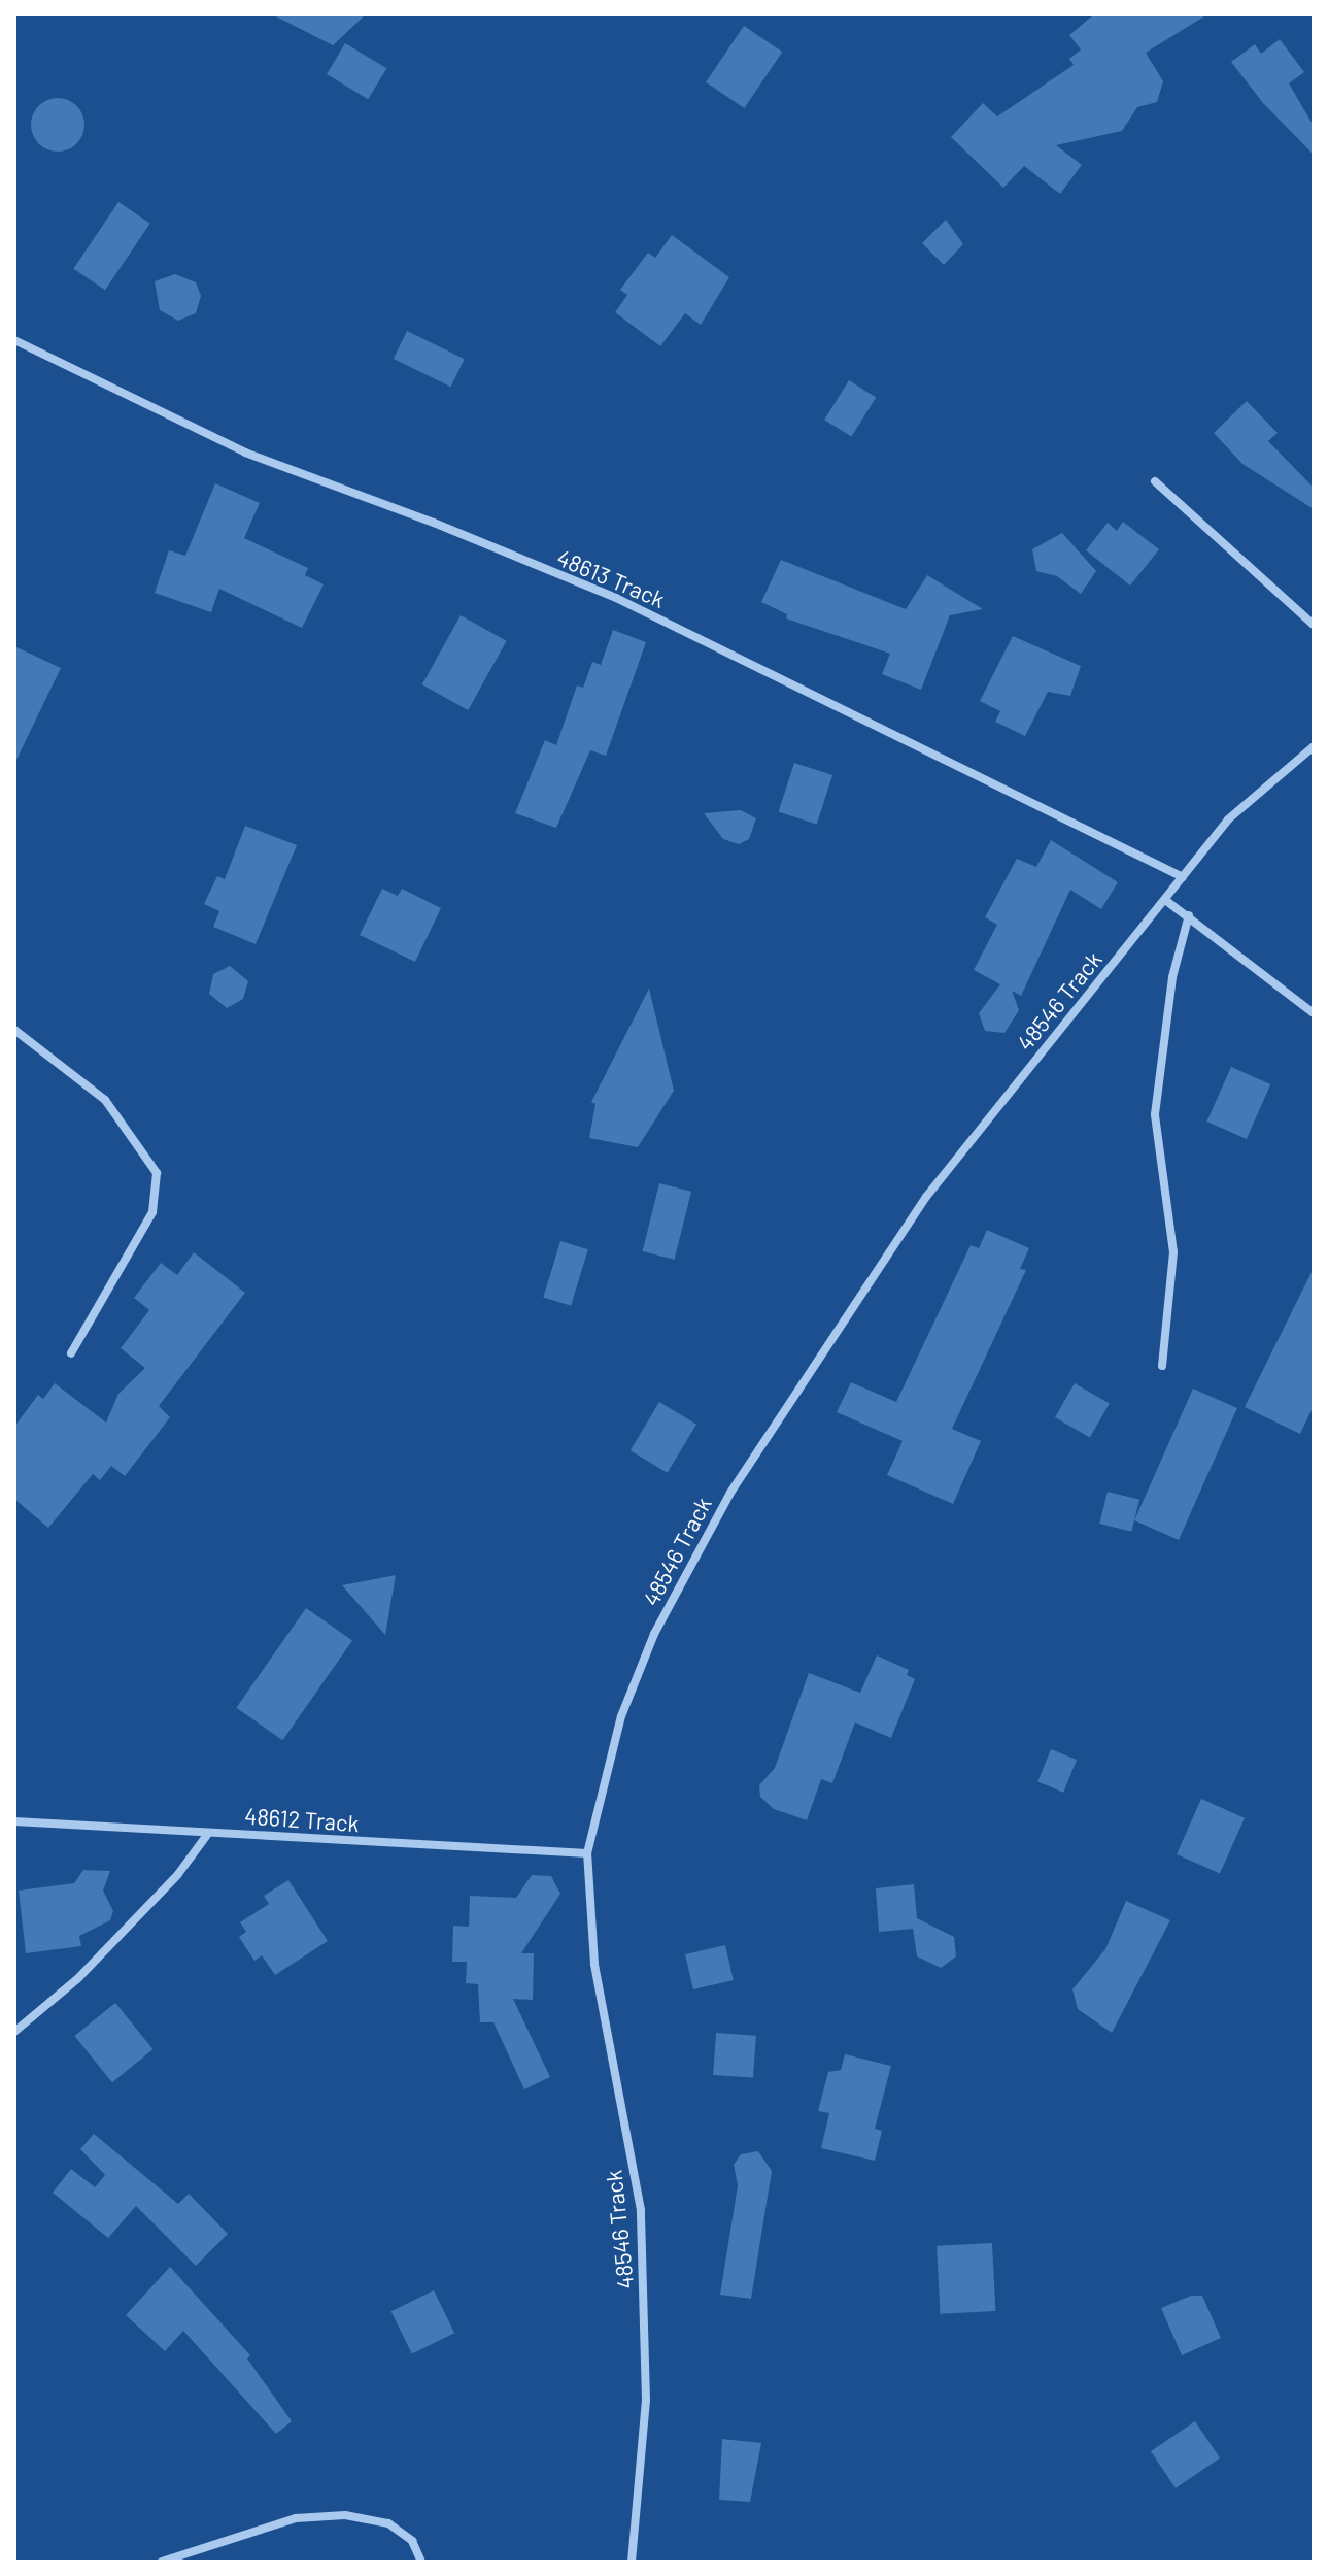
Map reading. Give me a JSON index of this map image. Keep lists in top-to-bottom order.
{
  "streets": {
    "street": ["48613 Track", "48546 Track", "48612 Track"]
  },
  "crossings": [
    ["48613 Track", "48546 Track"],
    ["48546 Track", "48612 Track"]
  ]
}
